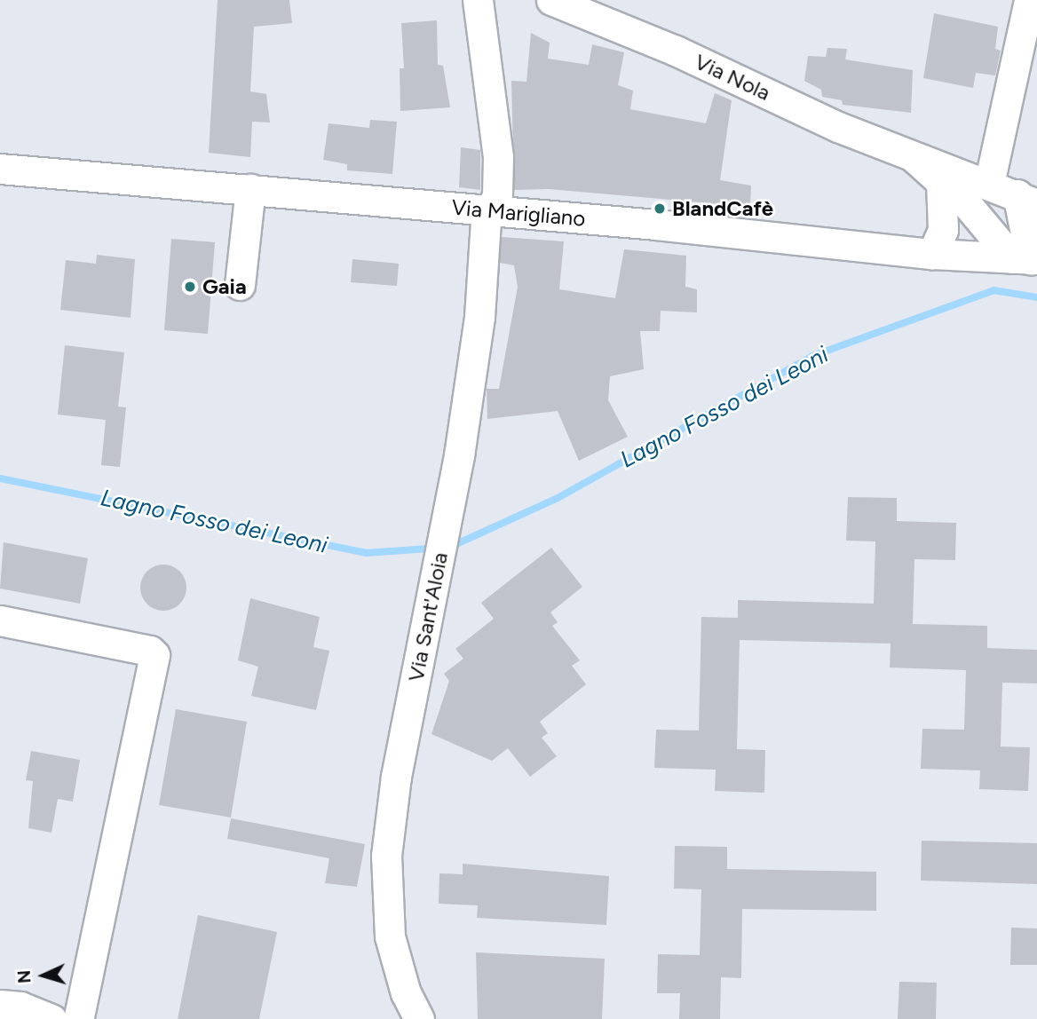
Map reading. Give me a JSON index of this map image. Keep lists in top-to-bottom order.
{
  "streets": {
    "street": ["Via Nola", "Via Marigliano", "Via Sant'Aloia"]
  },
  "crossings": [
    ["Via Nola", "Via Marigliano"],
    ["Via Marigliano", "Via Sant'Aloia"]
  ],
  "water": ["Lagno Fosso dei Leoni"],
  "places": ["BlandCafè", "Gaia"],
  "north": "left"
}
